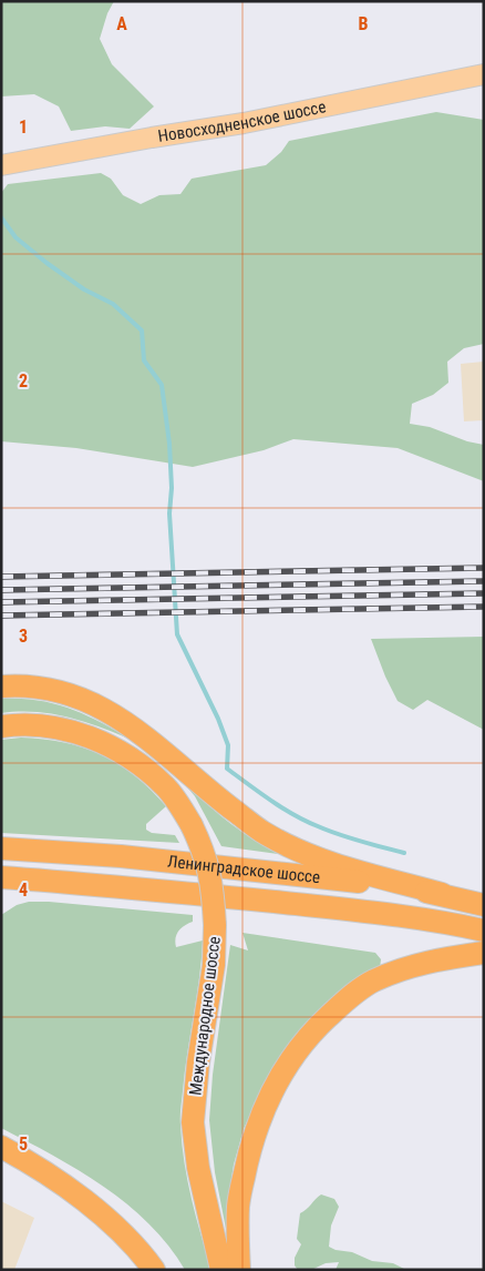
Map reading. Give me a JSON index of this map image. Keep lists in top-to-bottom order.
{
  "streets": {
    "highway": ["Ленинградское шоссе", "Международное шоссе"],
    "main road": ["Новосходненское шоссе"]
  },
  "grid": {
    "columns": ["A", "B"],
    "rows": [
      "1",
      "2",
      "3",
      "4",
      "5"
    ]
  }
}
